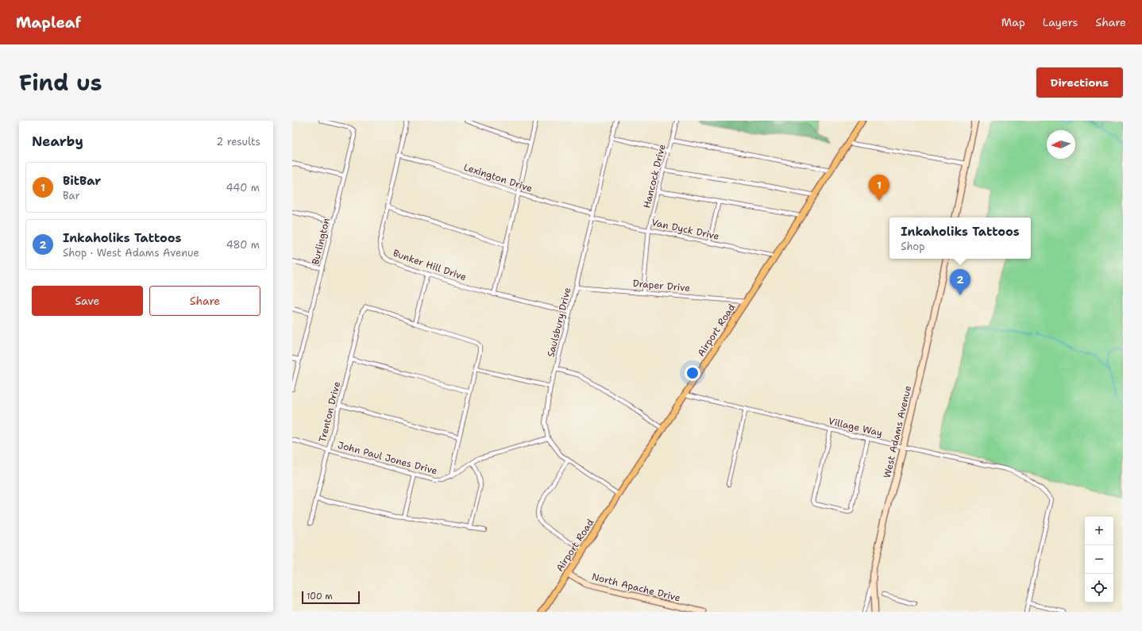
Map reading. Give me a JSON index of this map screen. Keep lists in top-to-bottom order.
{
  "streets": {
    "main road": ["Airport Road", "West Adams Avenue", "North Apache Drive"],
    "street": [
      "Hancock Drive",
      "Lexington Drive",
      "Van Dyck Drive",
      "Burlington",
      "Bunker Hill Drive",
      "Draper Drive",
      "Saulsbury Drive",
      "Trenton Drive",
      "Village Way",
      "John Paul Jones Drive"
    ]
  },
  "crossings": [
    ["Hancock Drive", "Van Dyck Drive"],
    ["Hancock Drive", "Draper Drive"],
    ["Lexington Drive", "Bunker Hill Drive"],
    ["Lexington Drive", "Saulsbury Drive"],
    ["Van Dyck Drive", "Saulsbury Drive"],
    ["Van Dyck Drive", "Airport Road"],
    ["Bunker Hill Drive", "Saulsbury Drive"],
    ["Draper Drive", "Saulsbury Drive"],
    ["Draper Drive", "Airport Road"],
    ["Saulsbury Drive", "Airport Road"],
    ["Saulsbury Drive", "John Paul Jones Drive"],
    ["Airport Road", "Village Way"],
    ["Airport Road", "North Apache Drive"],
    ["Trenton Drive", "John Paul Jones Drive"],
    ["Village Way", "West Adams Avenue"]
  ],
  "scale_bar": "100 m",
  "north": "left",
  "page": {
    "header": "Mapleaf",
    "nav": ["Map", "Layers", "Share"],
    "title": "Find us",
    "buttons": [
      "Directions",
      ["Save", "Share"]
    ],
    "heading": ["Nearby", "2 results"],
    "list": [
      {
        "mark": "1",
        "name": "BitBar",
        "note": "Bar",
        "value": "440 m"
      },
      {
        "mark": "2",
        "name": "Inkaholiks Tattoos",
        "note": "Shop · West Adams Avenue",
        "value": "480 m"
      }
    ],
    "pins": ["1", "2"],
    "popup": ["Inkaholiks Tattoos", "Shop"],
    "map_buttons": ["+", "−"],
    "scale": "100 m"
  }
}
